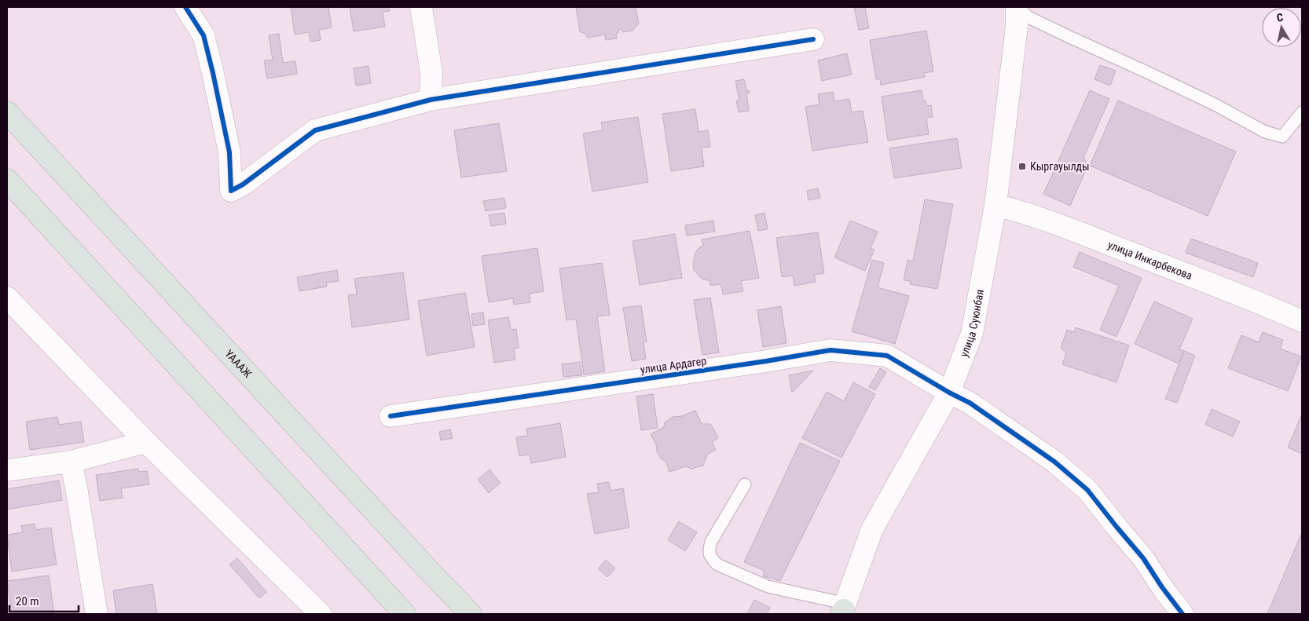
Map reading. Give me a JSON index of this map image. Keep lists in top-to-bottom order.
{
  "streets": {
    "highway": ["ҮАААЖ"],
    "street": ["улица Инкарбекова", "улица Суюнбая", "улица Ардагер"]
  },
  "crossings": [
    ["улица Инкарбекова", "улица Суюнбая"],
    ["улица Суюнбая", "улица Ардагер"]
  ],
  "places": {
    "transit": ["Кыргауылды"]
  },
  "scale_bar": "20 m",
  "north": "top"
}
